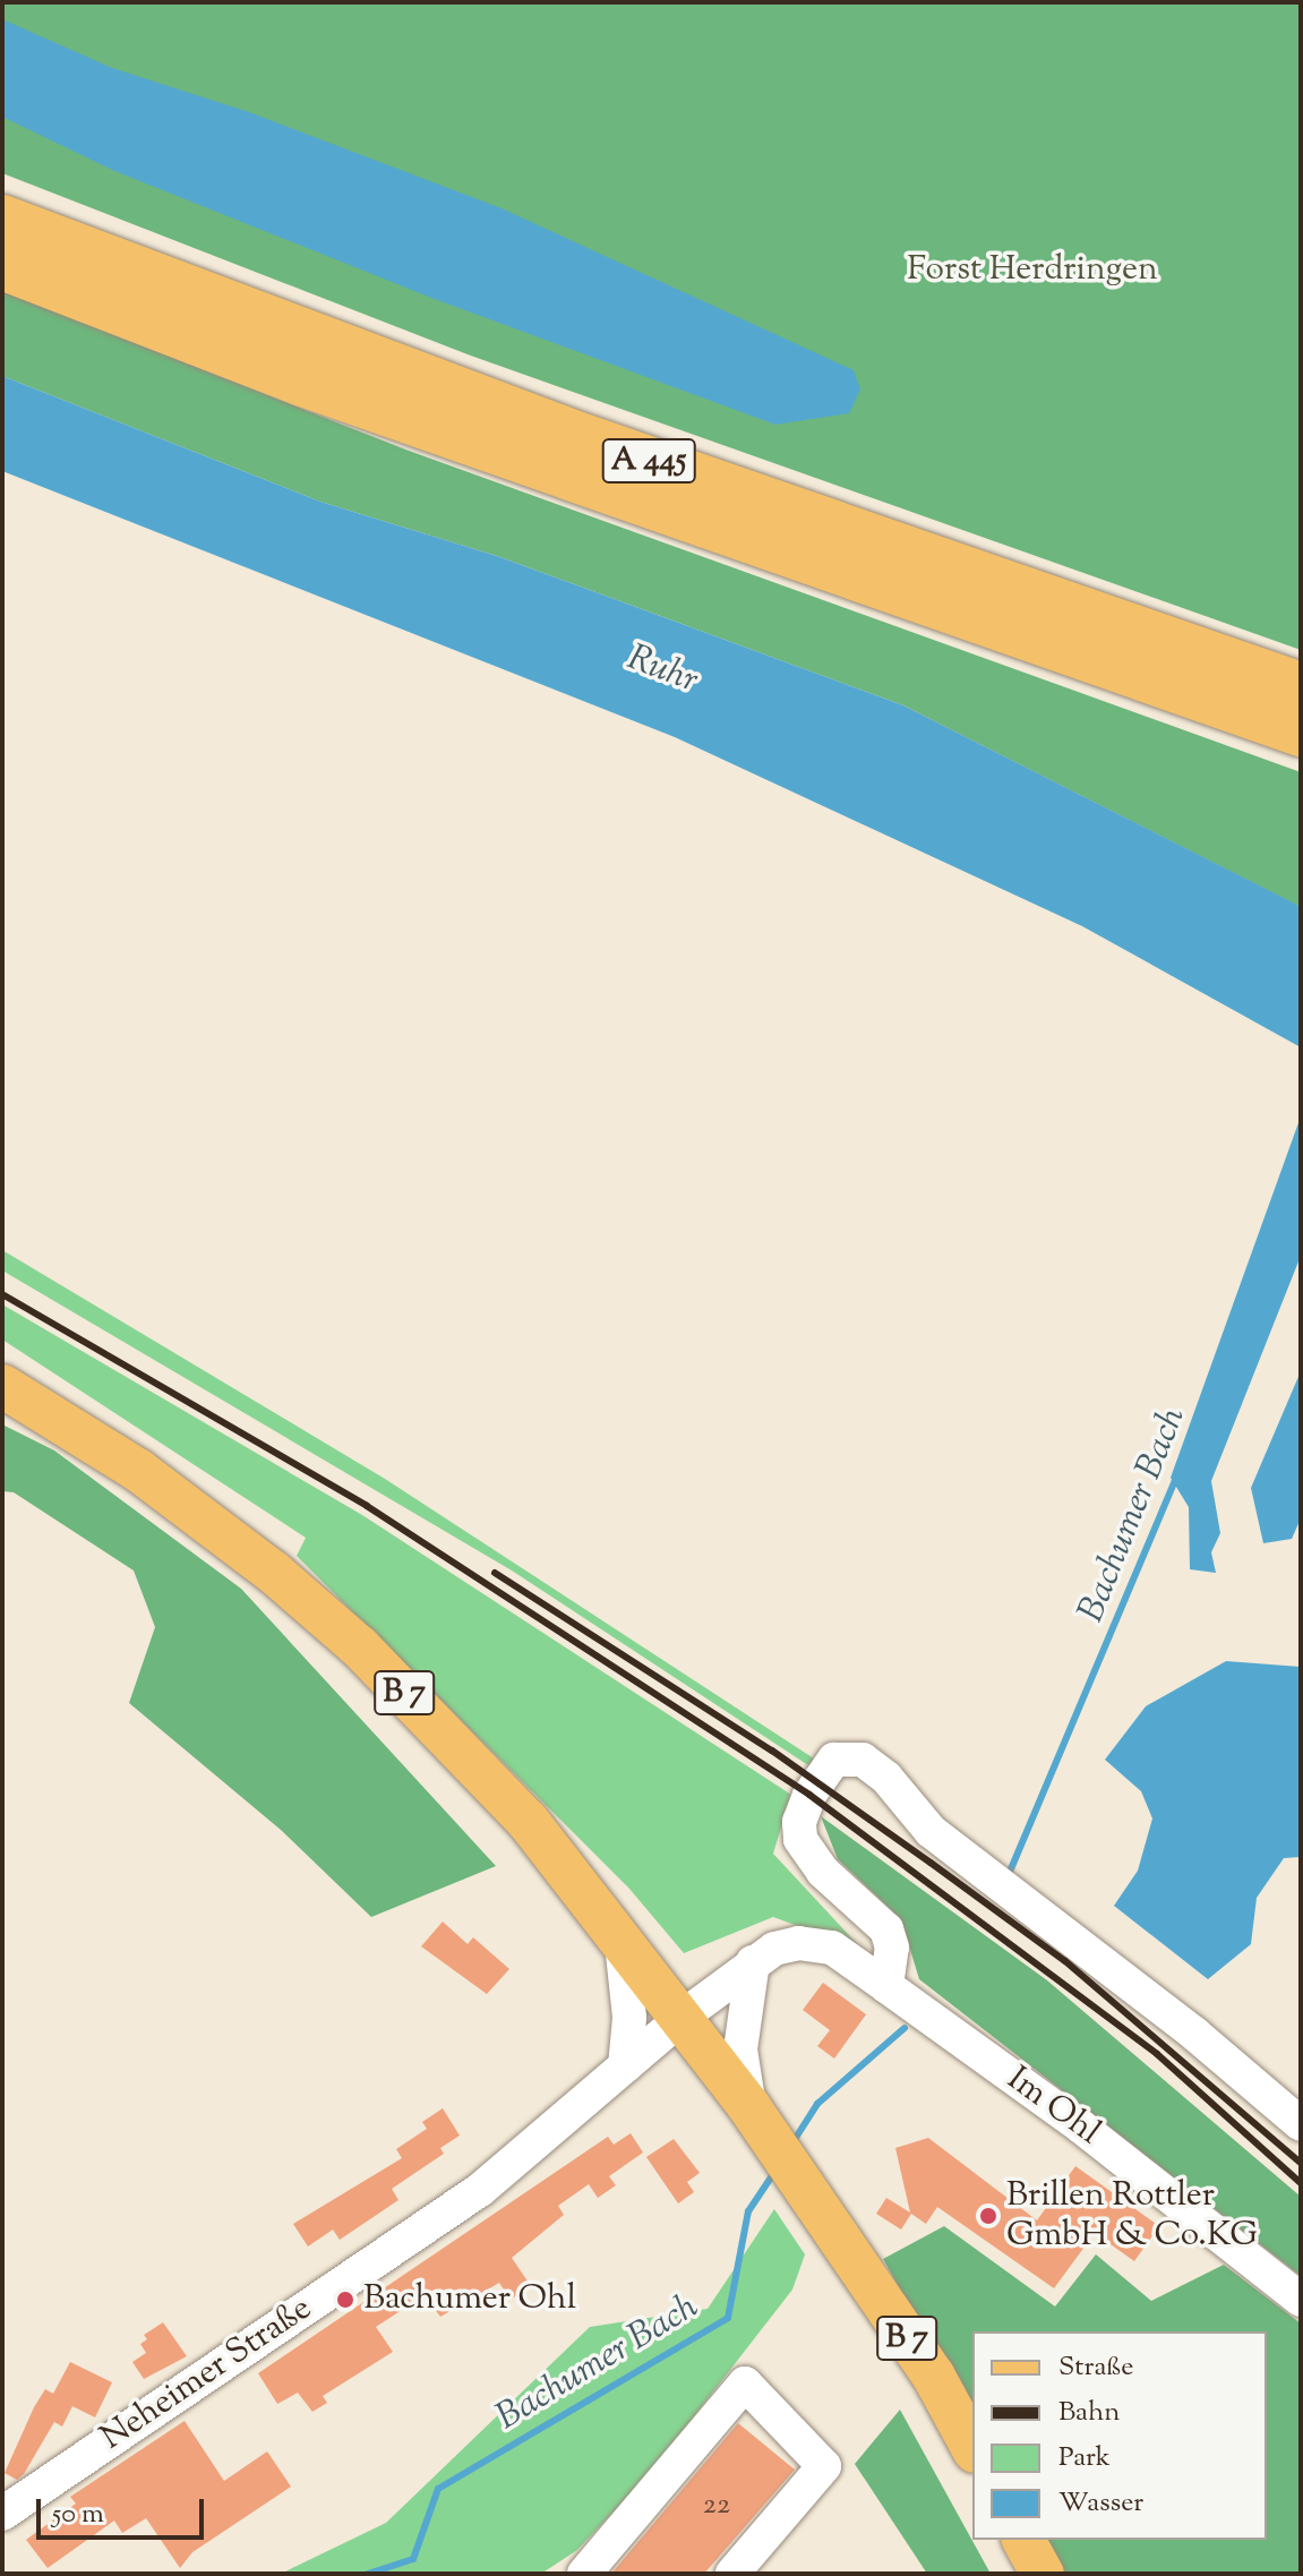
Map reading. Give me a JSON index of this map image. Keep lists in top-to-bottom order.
{
  "streets": {
    "highway": ["A 445"],
    "main road": ["B 7"],
    "street": ["Im Ohl", "Neheimer Straße"]
  },
  "crossings": [
    ["B 7", "Neheimer Straße"],
    ["Im Ohl", "Neheimer Straße"]
  ],
  "water": ["Ruhr", "Bachumer Bach"],
  "parks": ["Forst Herdringen"],
  "places": ["Brillen Rottler GmbH & Co.KG", "Bachumer Ohl"],
  "house_numbers": ["22"],
  "legend": [
    "Straße",
    "Bahn",
    "Park",
    "Wasser"
  ],
  "scale_bar": "50 m"
}
